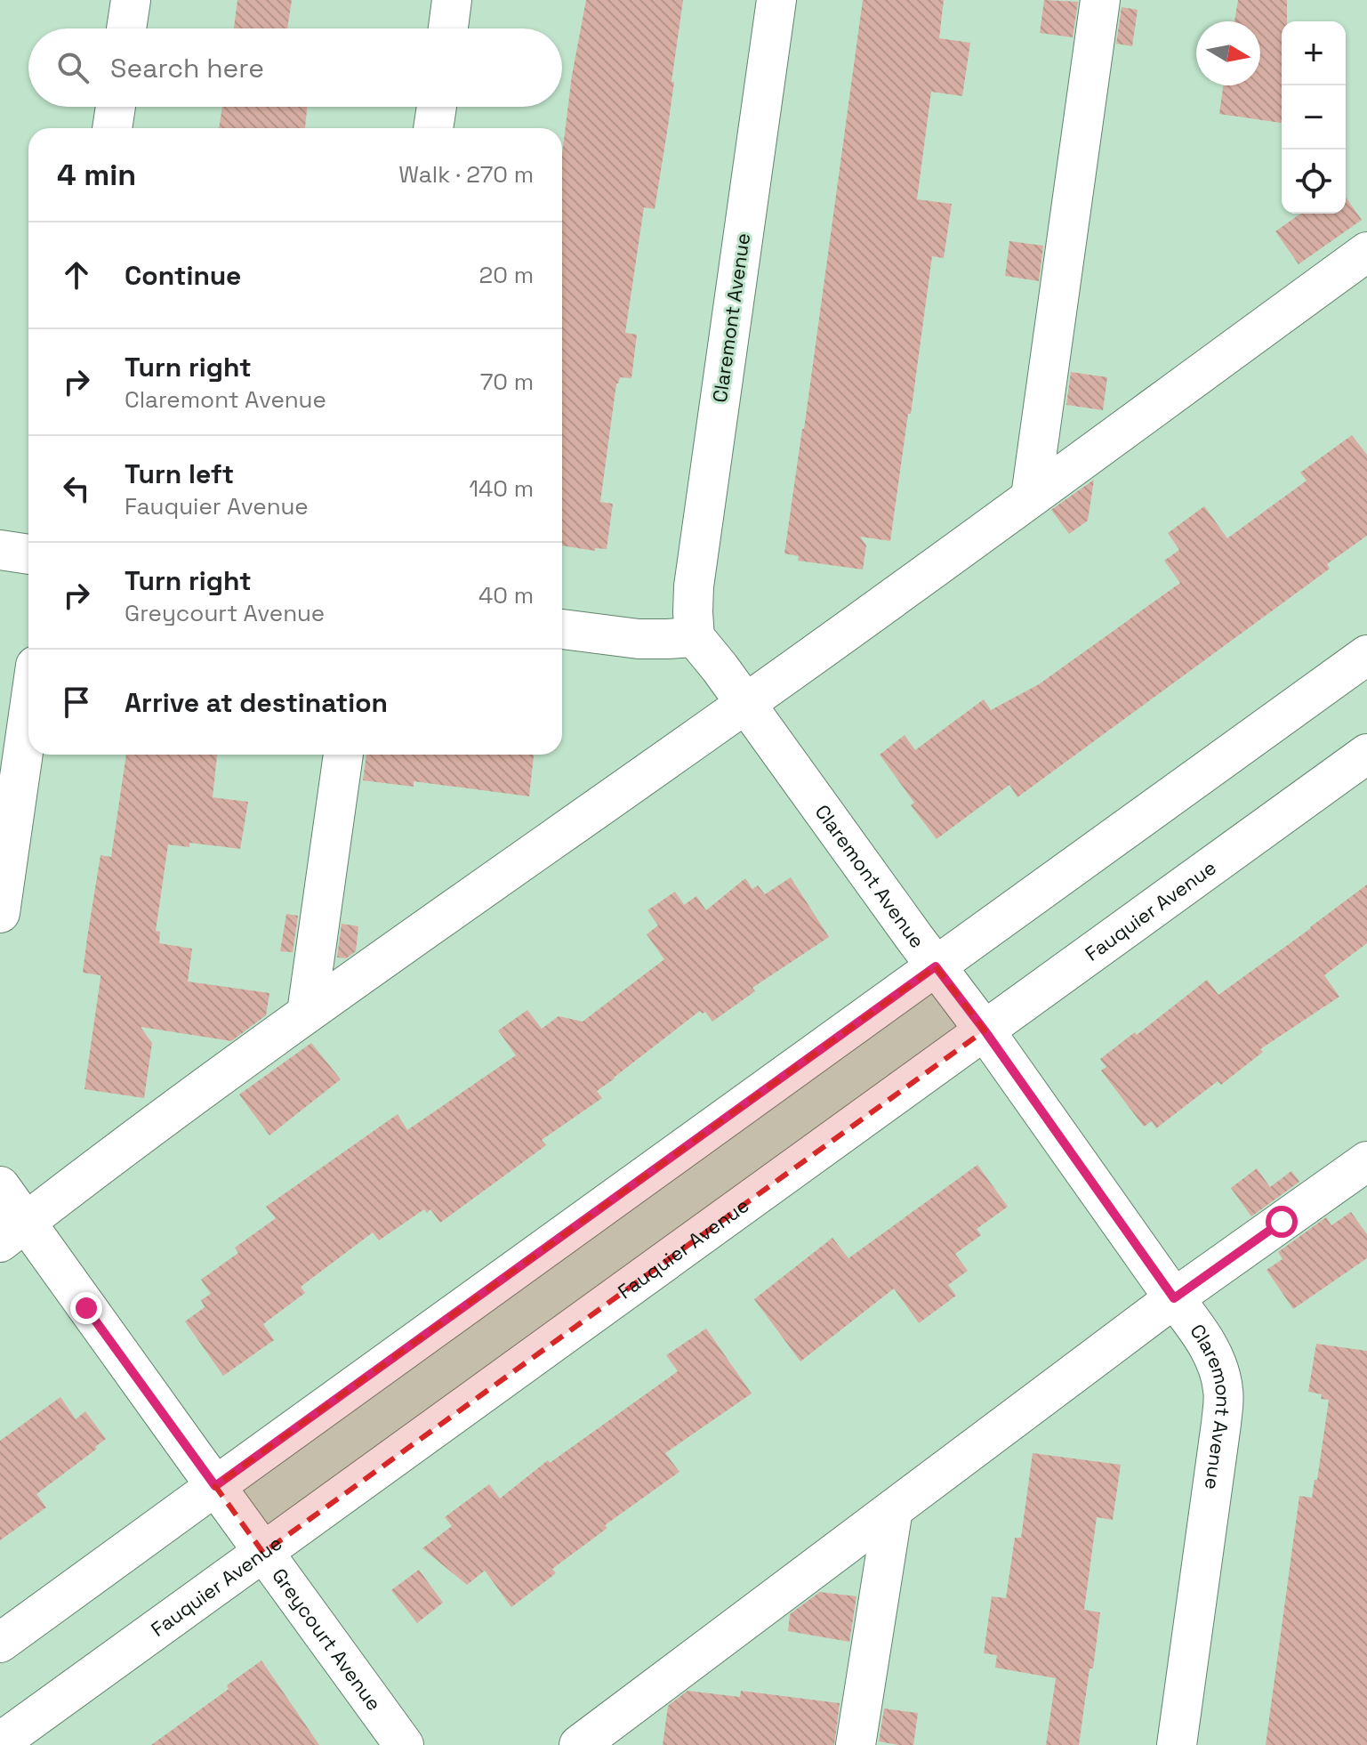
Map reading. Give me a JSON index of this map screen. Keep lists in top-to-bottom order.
{
  "streets": {
    "street": ["Claremont Avenue", "Fauquier Avenue", "Greycourt Avenue"]
  },
  "crossings": [
    ["Claremont Avenue", "Fauquier Avenue"],
    ["Fauquier Avenue", "Greycourt Avenue"]
  ],
  "north": "right",
  "page": {
    "map_buttons": ["+", "−"],
    "search": "Search here",
    "heading": ["4 min", "Walk · 270 m"],
    "list": [
      ["Continue", "20 m"],
      ["Turn right", "Claremont Avenue", "70 m"],
      ["Turn left", "Fauquier Avenue", "140 m"],
      ["Turn right", "Greycourt Avenue", "40 m"],
      "Arrive at destination"
    ]
  }
}
